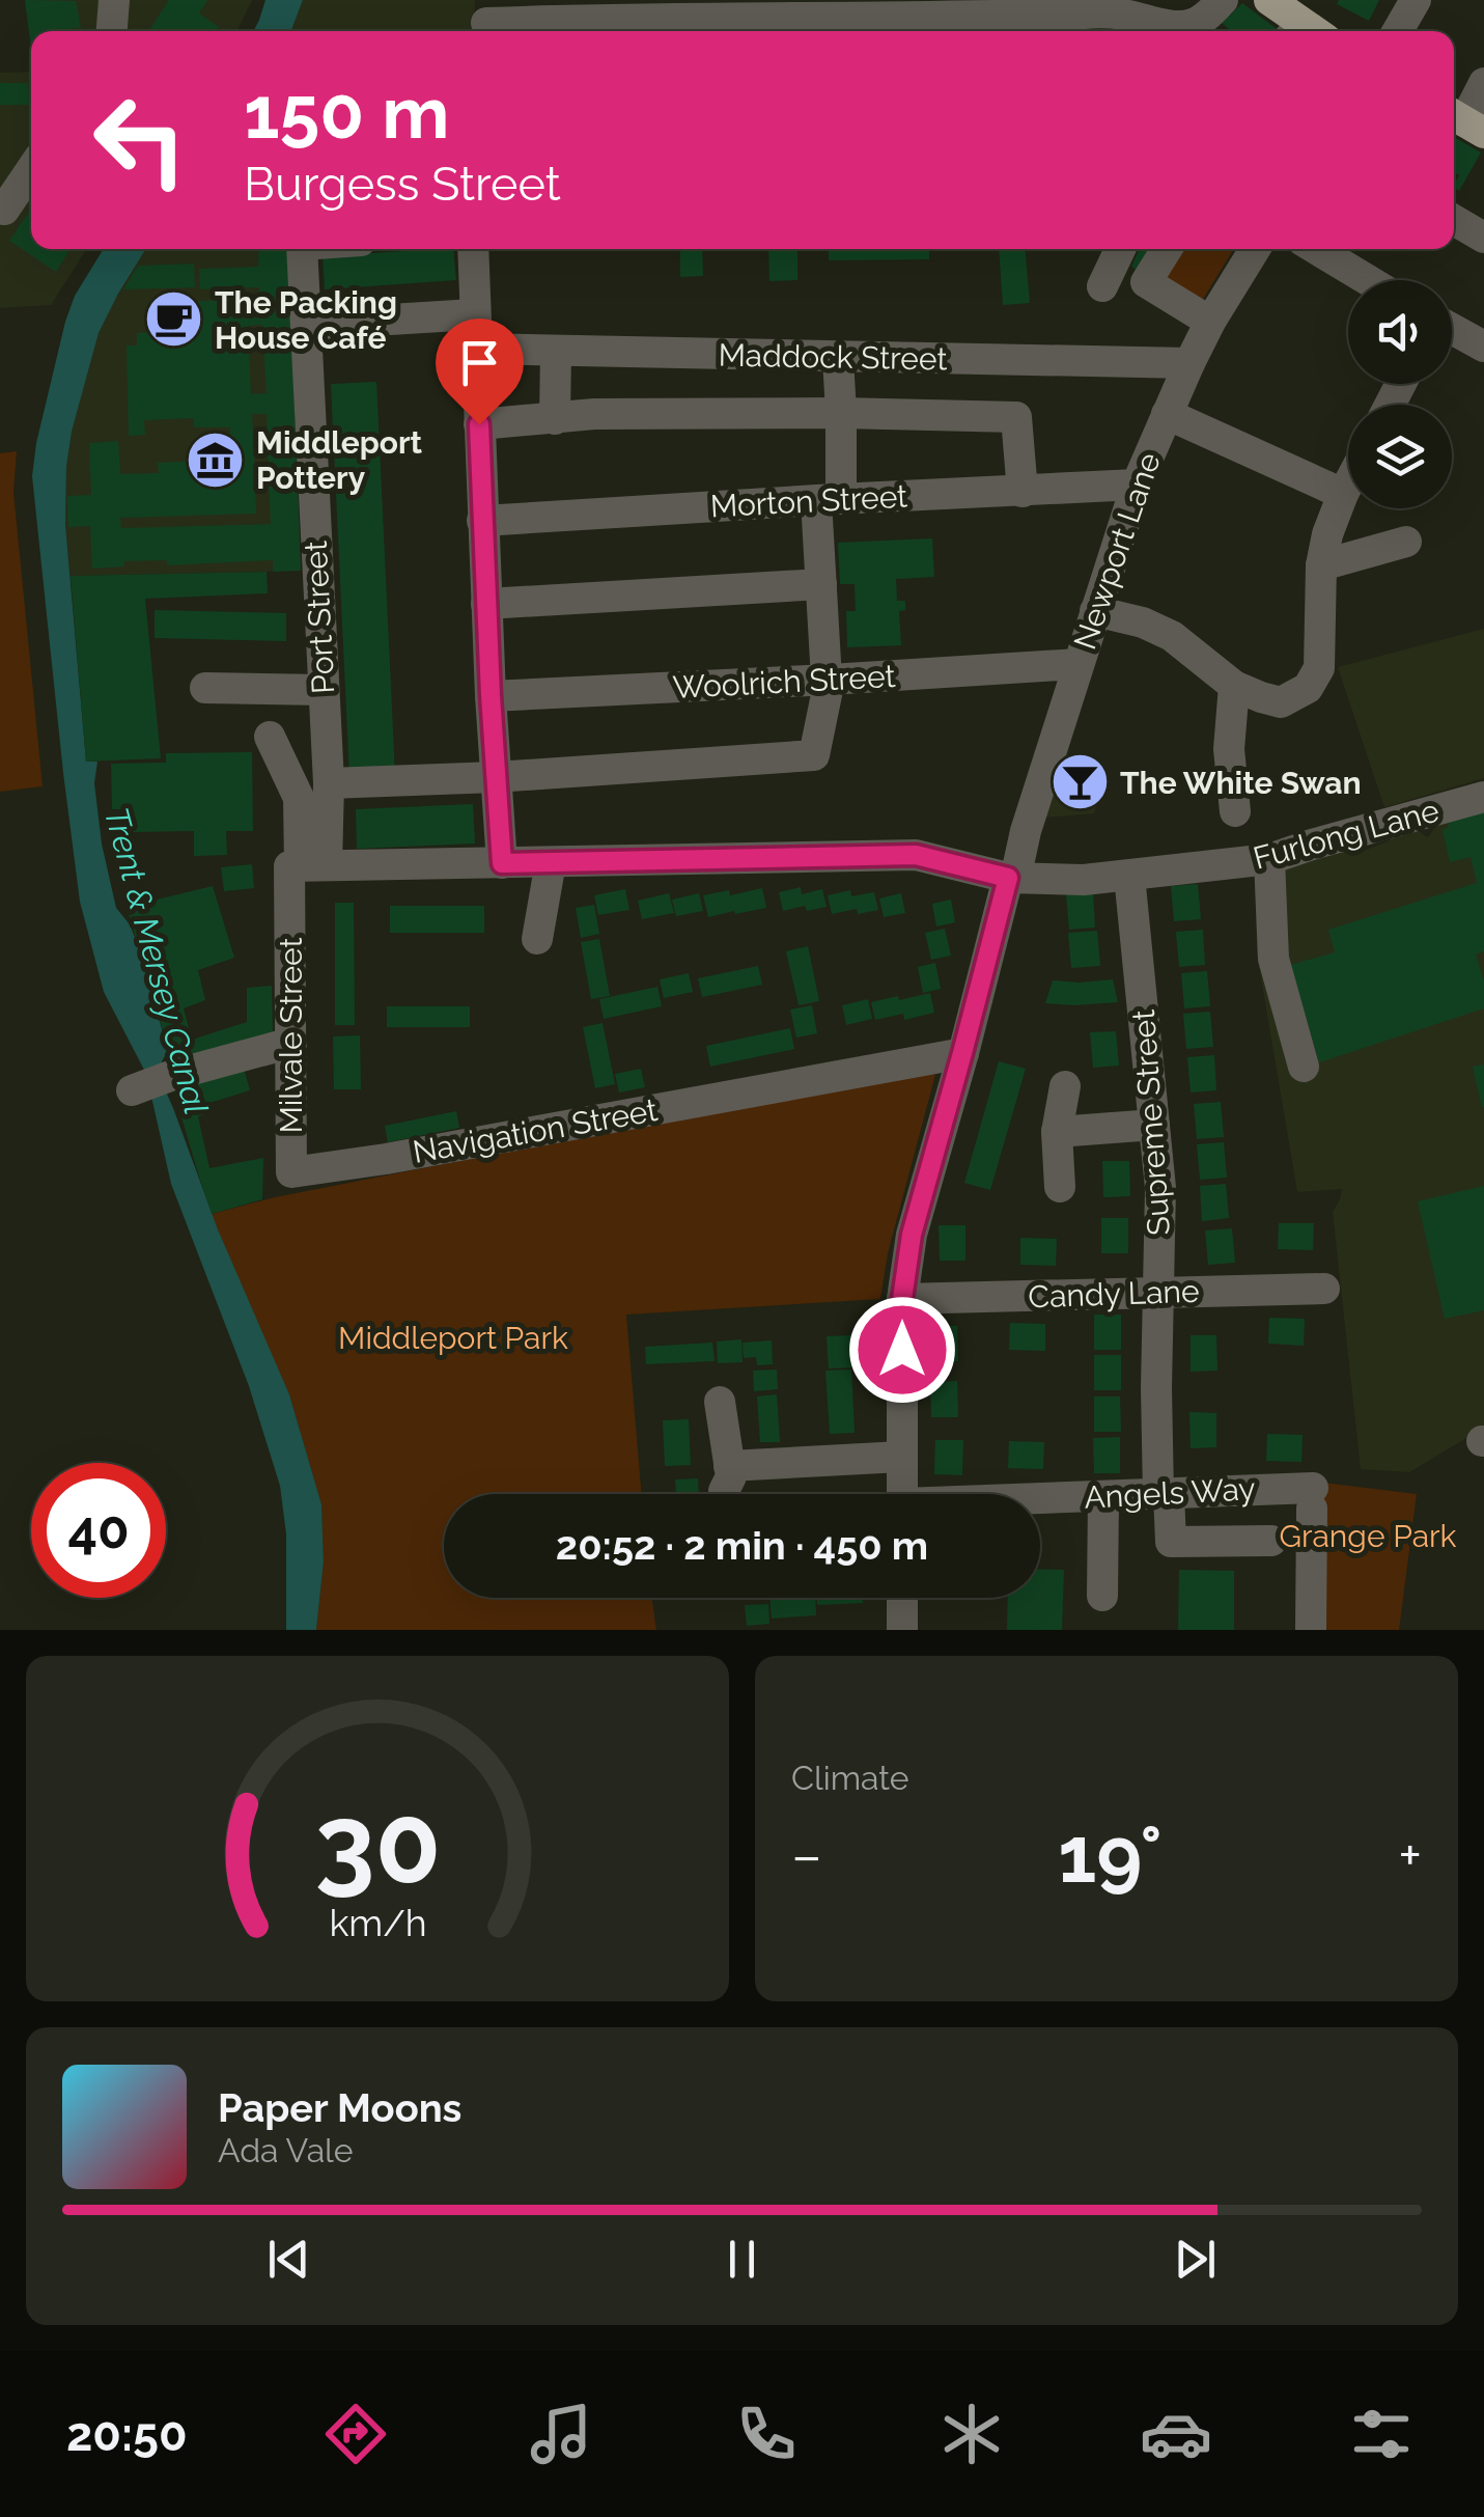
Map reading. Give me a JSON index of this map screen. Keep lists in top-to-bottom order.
{
  "streets": {
    "street": [
      "Maddock Street",
      "Morton Street",
      "Newport Lane",
      "Port Street",
      "Woolrich Street",
      "Furlong Lane",
      "Milvale Street",
      "Supreme Street",
      "Navigation Street",
      "Candy Lane",
      "Angels Way"
    ]
  },
  "crossings": [
    ["Maddock Street", "Newport Lane"],
    ["Morton Street", "Newport Lane"],
    ["Newport Lane", "Woolrich Street"],
    ["Newport Lane", "Furlong Lane"],
    ["Newport Lane", "Navigation Street"],
    ["Newport Lane", "Candy Lane"],
    ["Port Street", "Furlong Lane"],
    ["Port Street", "Milvale Street"],
    ["Furlong Lane", "Milvale Street"],
    ["Furlong Lane", "Supreme Street"],
    ["Milvale Street", "Navigation Street"],
    ["Supreme Street", "Candy Lane"],
    ["Supreme Street", "Angels Way"]
  ],
  "water": ["Trent & Mersey Canal"],
  "parks": ["Middleport Park", "Grange Park"],
  "places": {
    "cafe": ["The Packing House Café"],
    "museum": ["Middleport Pottery"],
    "bar": ["The White Swan"]
  },
  "page": {
    "turn": ["150 m", "Burgess Street"],
    "limit": "40",
    "trip": "20:52 · 2 min · 450 m",
    "tile": "Climate",
    "heat": ["−", "19°", "+"],
    "song": ["Paper Moons", "Ada Vale"],
    "tabs": "20:50",
    "gauge": ["30", "km/h"]
  }
}
